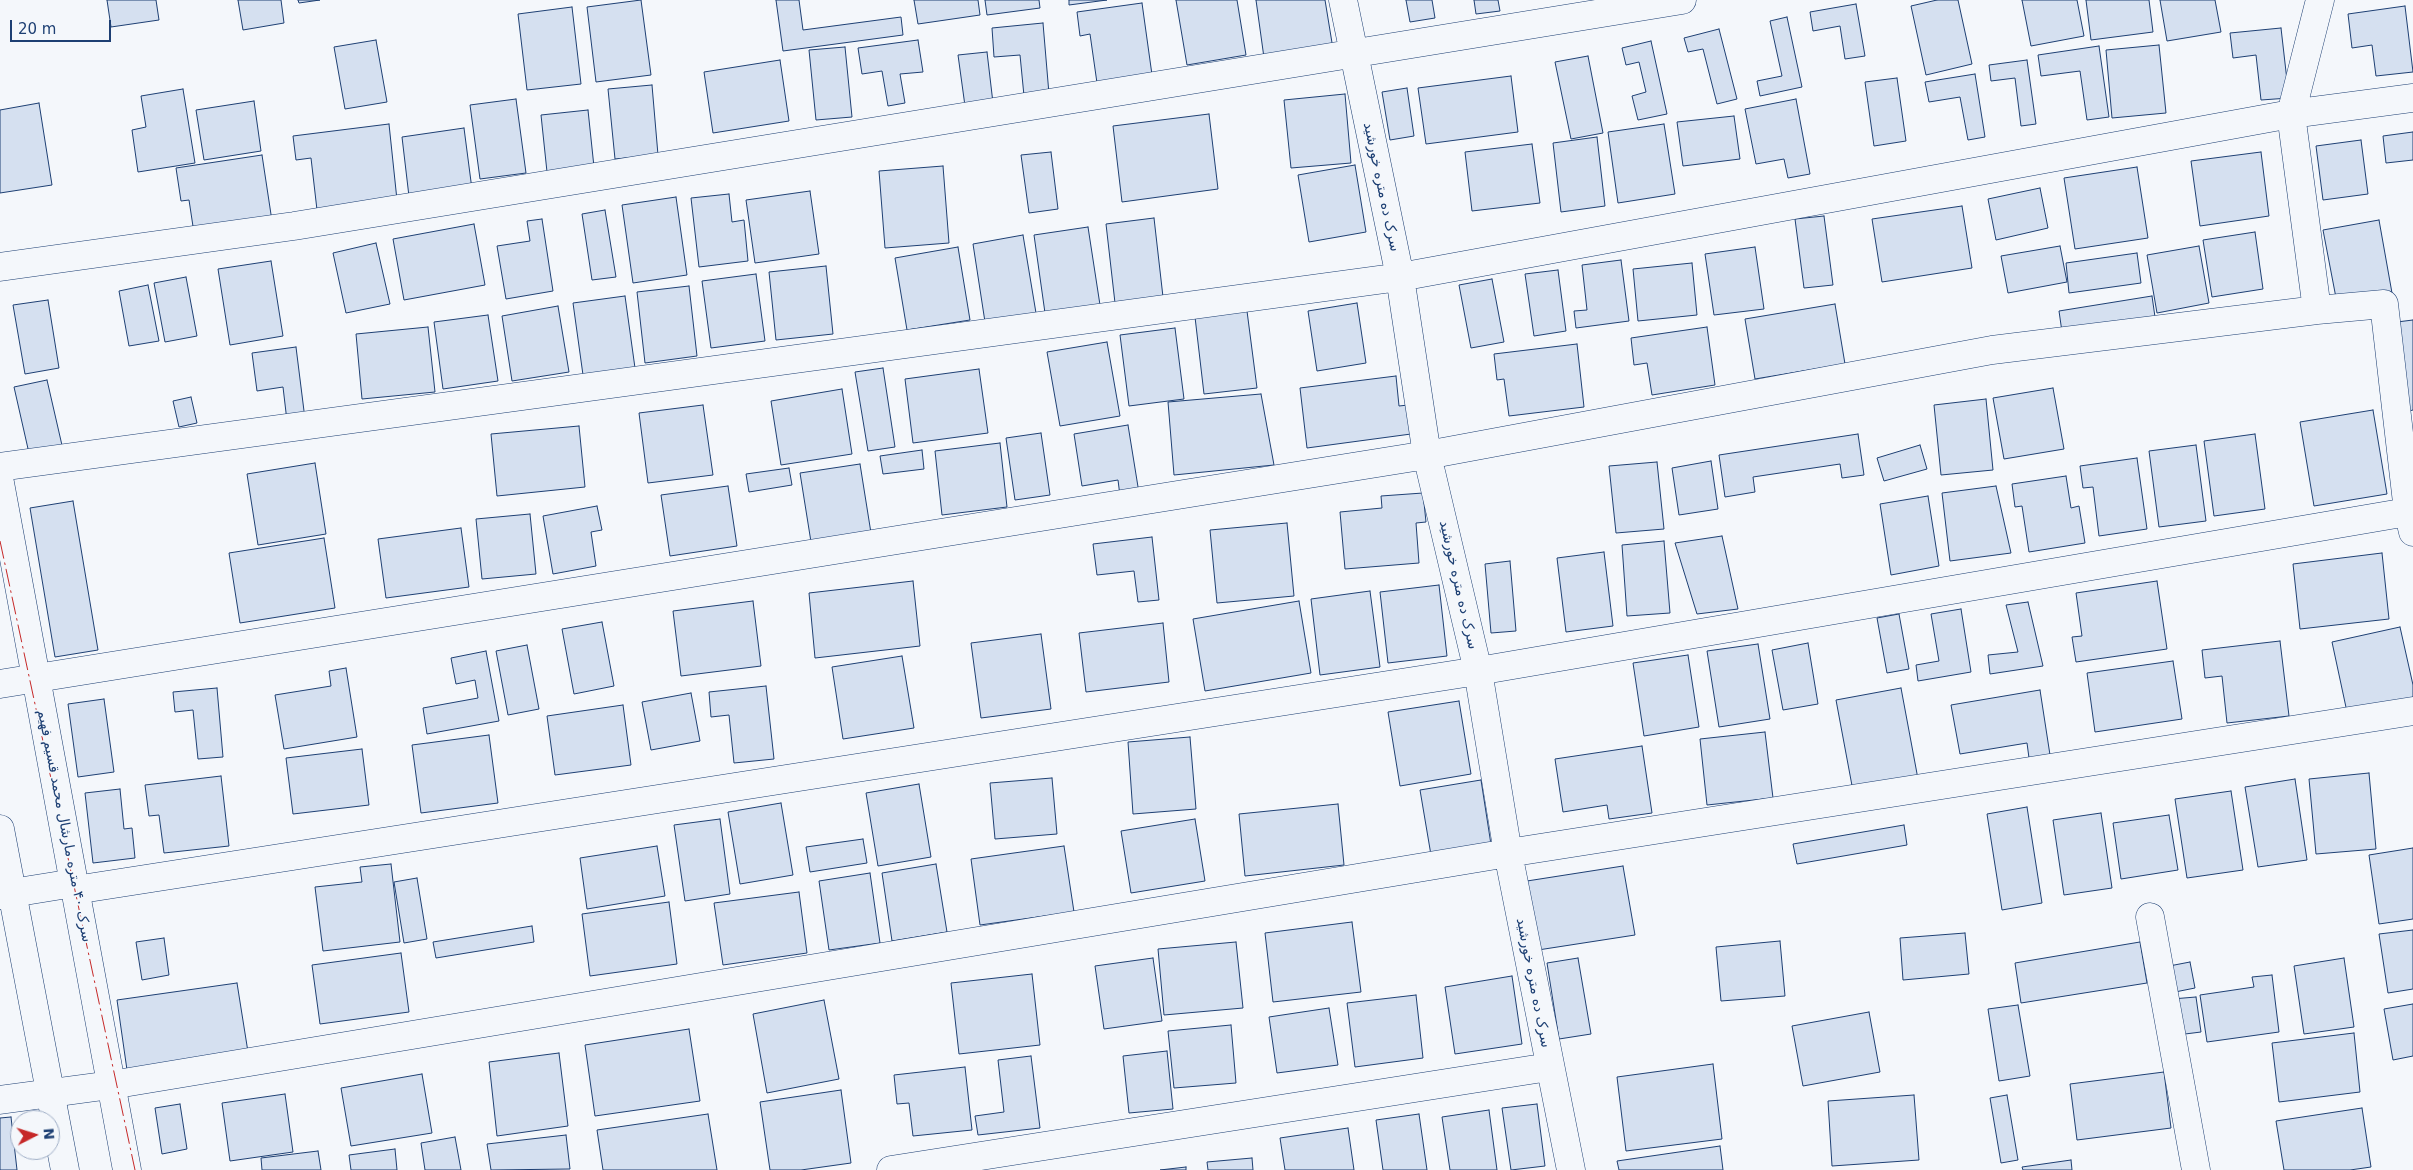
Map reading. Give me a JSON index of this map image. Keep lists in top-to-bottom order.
{
  "streets": {
    "street": ["سرک ده متره خورشید", "سرک ۴۰ متره مارشال محمد قسیم فهیم"]
  },
  "scale_bar": "20 m",
  "north": "right"
}
